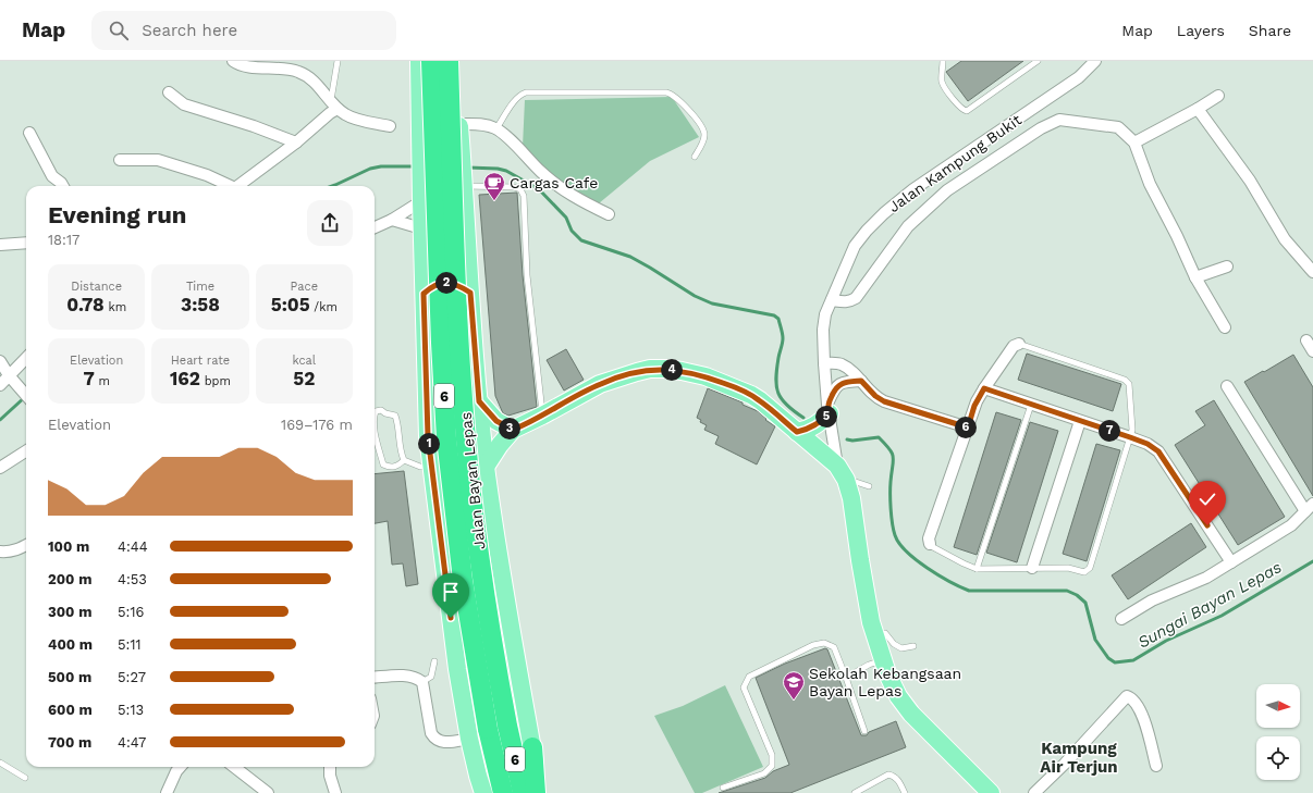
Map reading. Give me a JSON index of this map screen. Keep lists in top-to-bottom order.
{
  "streets": {
    "highway": ["6", "Jalan Bayan Lepas"],
    "street": ["Jalan Kampung Bukit"]
  },
  "districts": ["Kampung Air Terjun"],
  "water": ["Sungai Bayan Lepas"],
  "places": {
    "cafe": ["Cargas Cafe"],
    "school or university": ["Sekolah Kebangsaan Bayan Lepas"]
  },
  "north": "right",
  "page": {
    "header": "Map",
    "search": "Search here",
    "nav": ["Map", "Layers", "Share"],
    "heading": ["Evening run", "18:17"],
    "stats": [
      ["Distance", "0.78 km"],
      ["Time", "3:58"],
      ["Pace", "5:05 /km"],
      ["Elevation", "7 m"],
      ["Heart rate", "162 bpm"],
      ["kcal", "52"]
    ],
    "pins": [
      "2",
      "4",
      "5",
      "6",
      "3",
      "7",
      "1"
    ],
    "chart": ["Elevation", "169–176 m"],
    "list": [
      {
        "name": "100 m",
        "note": "4:44"
      },
      {
        "name": "200 m",
        "note": "4:53"
      },
      {
        "name": "300 m",
        "note": "5:16"
      },
      {
        "name": "400 m",
        "note": "5:11"
      },
      {
        "name": "500 m",
        "note": "5:27"
      },
      {
        "name": "600 m",
        "note": "5:13"
      },
      {
        "name": "700 m",
        "note": "4:47"
      }
    ]
  }
}
